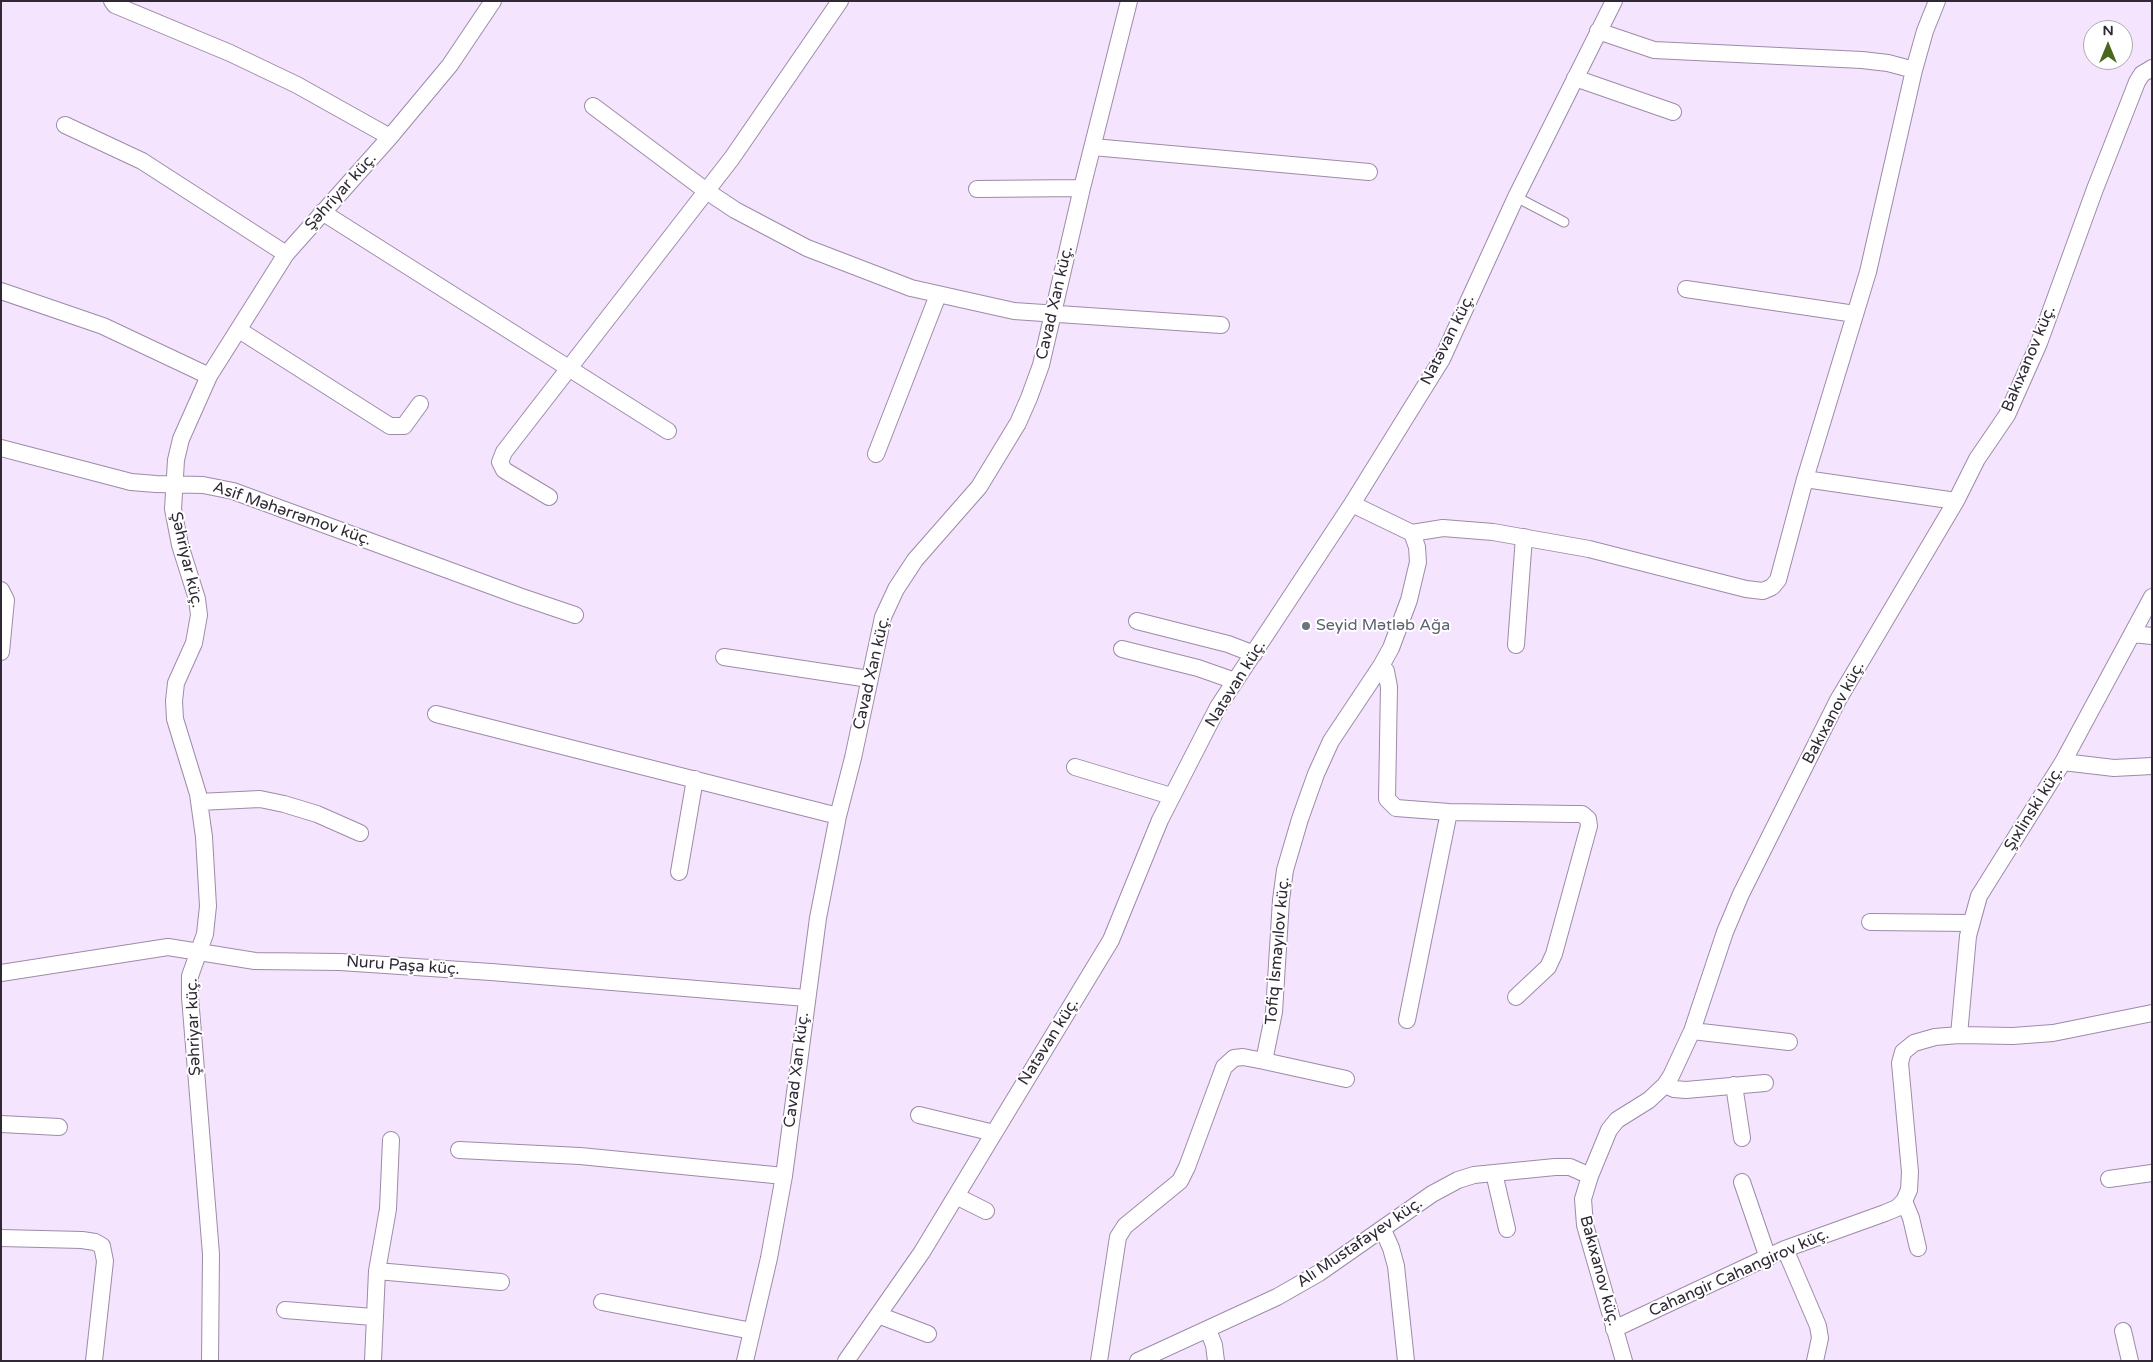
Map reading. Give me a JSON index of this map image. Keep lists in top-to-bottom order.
{
  "streets": {
    "street": [
      "Şəhriyar küç.",
      "Cavad Xan küç.",
      "Natəvan küç.",
      "Bakıxanov küç.",
      "Asif Məhərrəmov küç.",
      "Şıxlinski küç.",
      "Tofiq İsmayılov küç.",
      "Nuru Paşa küç.",
      "Alı Mustafayev küç.",
      "Cahangir Cahangirov küç."
    ]
  },
  "crossings": [
    ["Şəhriyar küç.", "Asif Məhərrəmov küç."],
    ["Şəhriyar küç.", "Nuru Paşa küç."],
    ["Cavad Xan küç.", "Nuru Paşa küç."],
    ["Bakıxanov küç.", "Alı Mustafayev küç."],
    ["Bakıxanov küç.", "Cahangir Cahangirov küç."]
  ],
  "places": ["Seyid Mətləb Ağa"],
  "north": "top"
}
